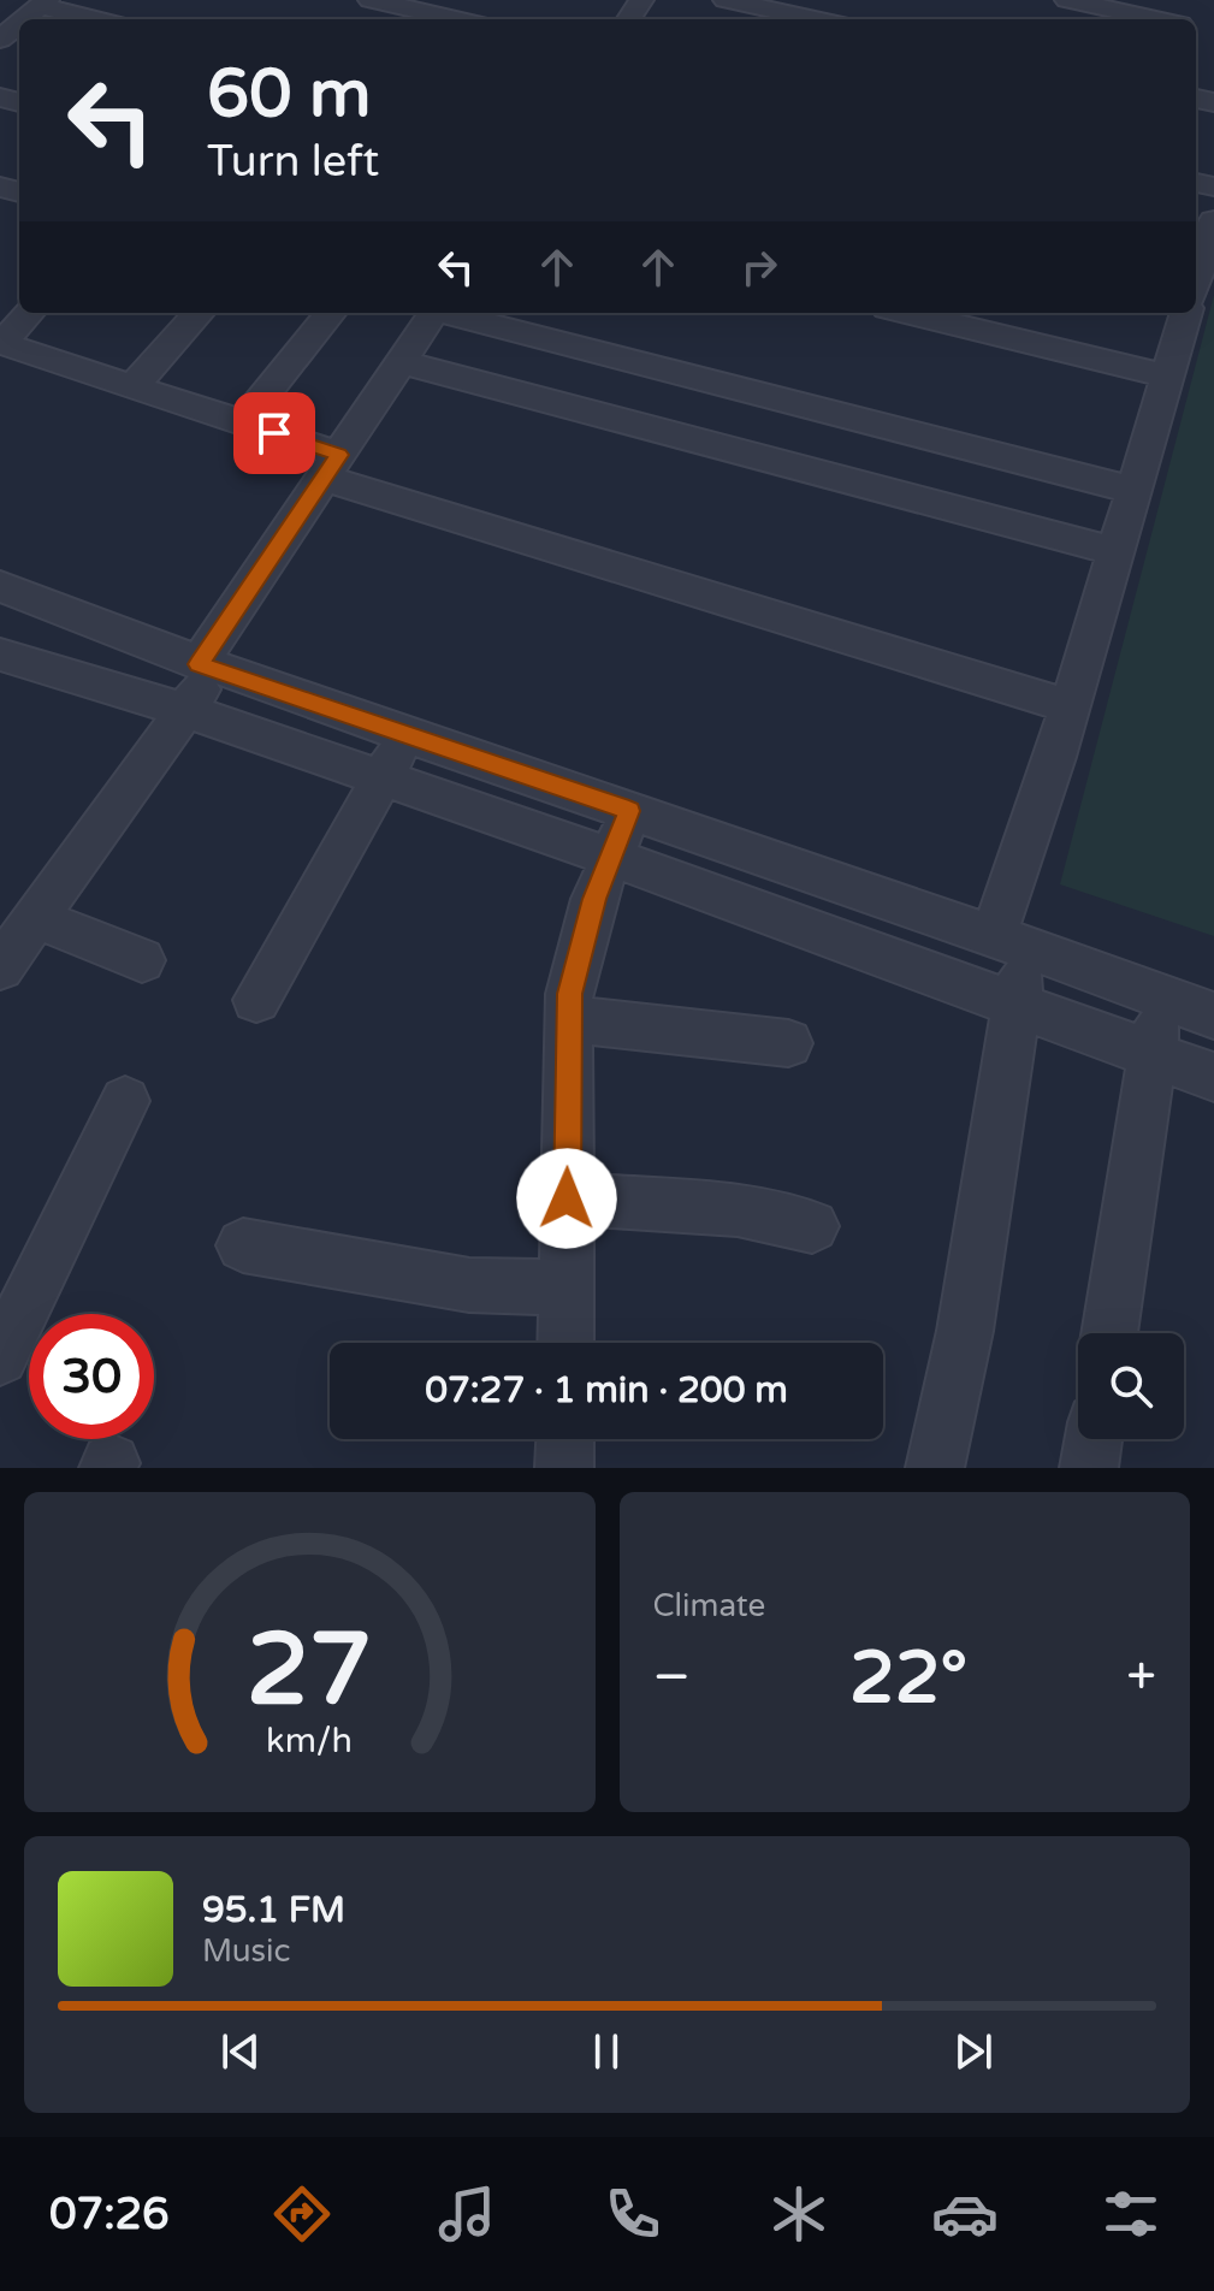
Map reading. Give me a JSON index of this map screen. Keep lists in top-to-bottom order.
{
  "page": {
    "turn": ["60 m", "Turn left"],
    "limit": "30",
    "trip": "07:27 · 1 min · 200 m",
    "tile": "Climate",
    "heat": ["−", "22°", "+"],
    "song": ["95.1 FM", "Music"],
    "tabs": "07:26",
    "gauge": ["27", "km/h"]
  }
}
